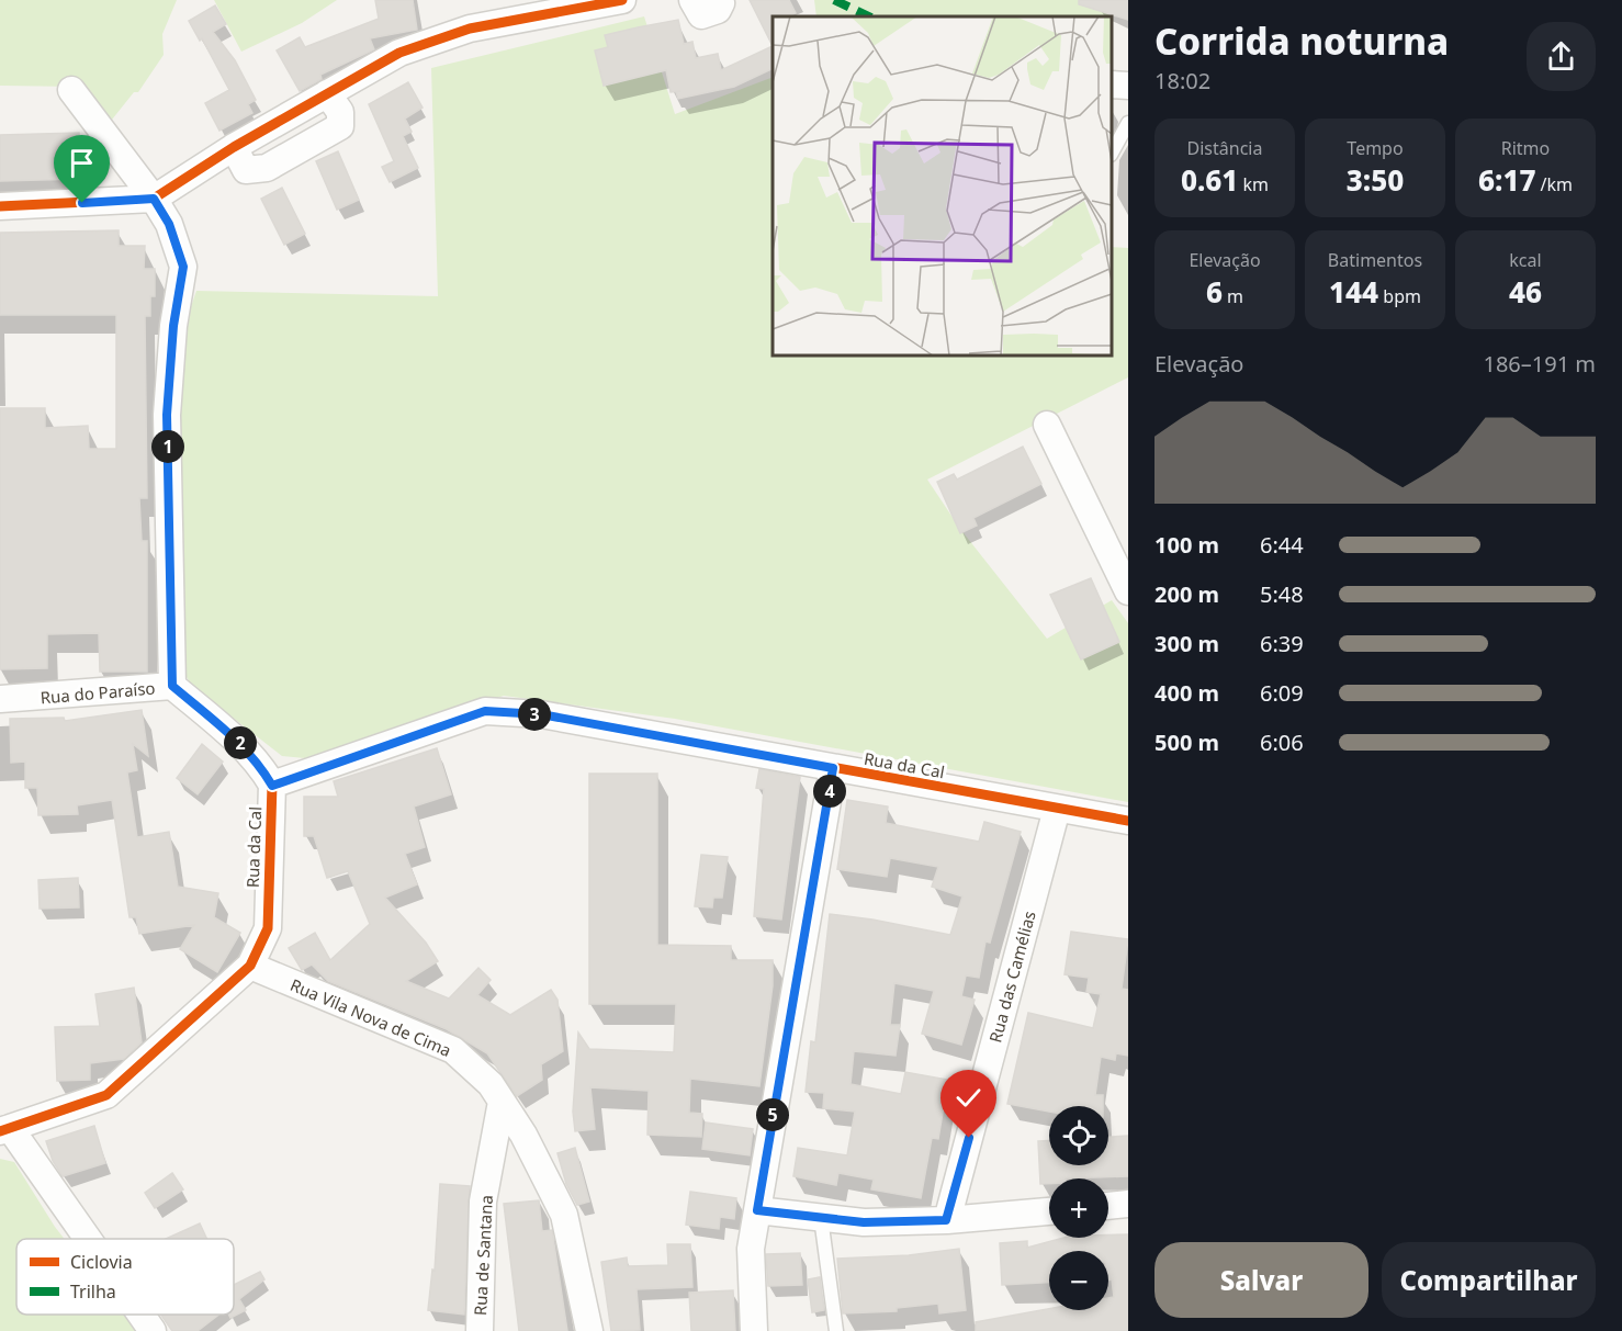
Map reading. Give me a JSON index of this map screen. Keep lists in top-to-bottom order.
{
  "streets": {
    "street": [
      "Rua do Paraíso",
      "Rua da Cal",
      "Rua das Camélias",
      "Rua Vila Nova de Cima",
      "Rua de Santana"
    ]
  },
  "crossings": [
    ["Rua do Paraíso", "Rua da Cal"],
    ["Rua da Cal", "Rua das Camélias"],
    ["Rua da Cal", "Rua Vila Nova de Cima"],
    ["Rua Vila Nova de Cima", "Rua de Santana"]
  ],
  "legend": ["Ciclovia", "Trilha"],
  "page": {
    "heading": ["Corrida noturna", "18:02"],
    "stats": [
      ["Distância", "0.61 km"],
      ["Tempo", "3:50"],
      ["Ritmo", "6:17 /km"],
      ["Elevação", "6 m"],
      ["Batimentos", "144 bpm"],
      ["kcal", "46"]
    ],
    "chart": ["Elevação", "186–191 m"],
    "pins": [
      "1",
      "3",
      "2",
      "4",
      "5"
    ],
    "list": [
      {
        "name": "100 m",
        "note": "6:44"
      },
      {
        "name": "200 m",
        "note": "5:48"
      },
      {
        "name": "300 m",
        "note": "6:39"
      },
      {
        "name": "400 m",
        "note": "6:09"
      },
      {
        "name": "500 m",
        "note": "6:06"
      }
    ],
    "map_buttons": ["+", "−"],
    "buttons": ["Salvar", "Compartilhar"]
  }
}
